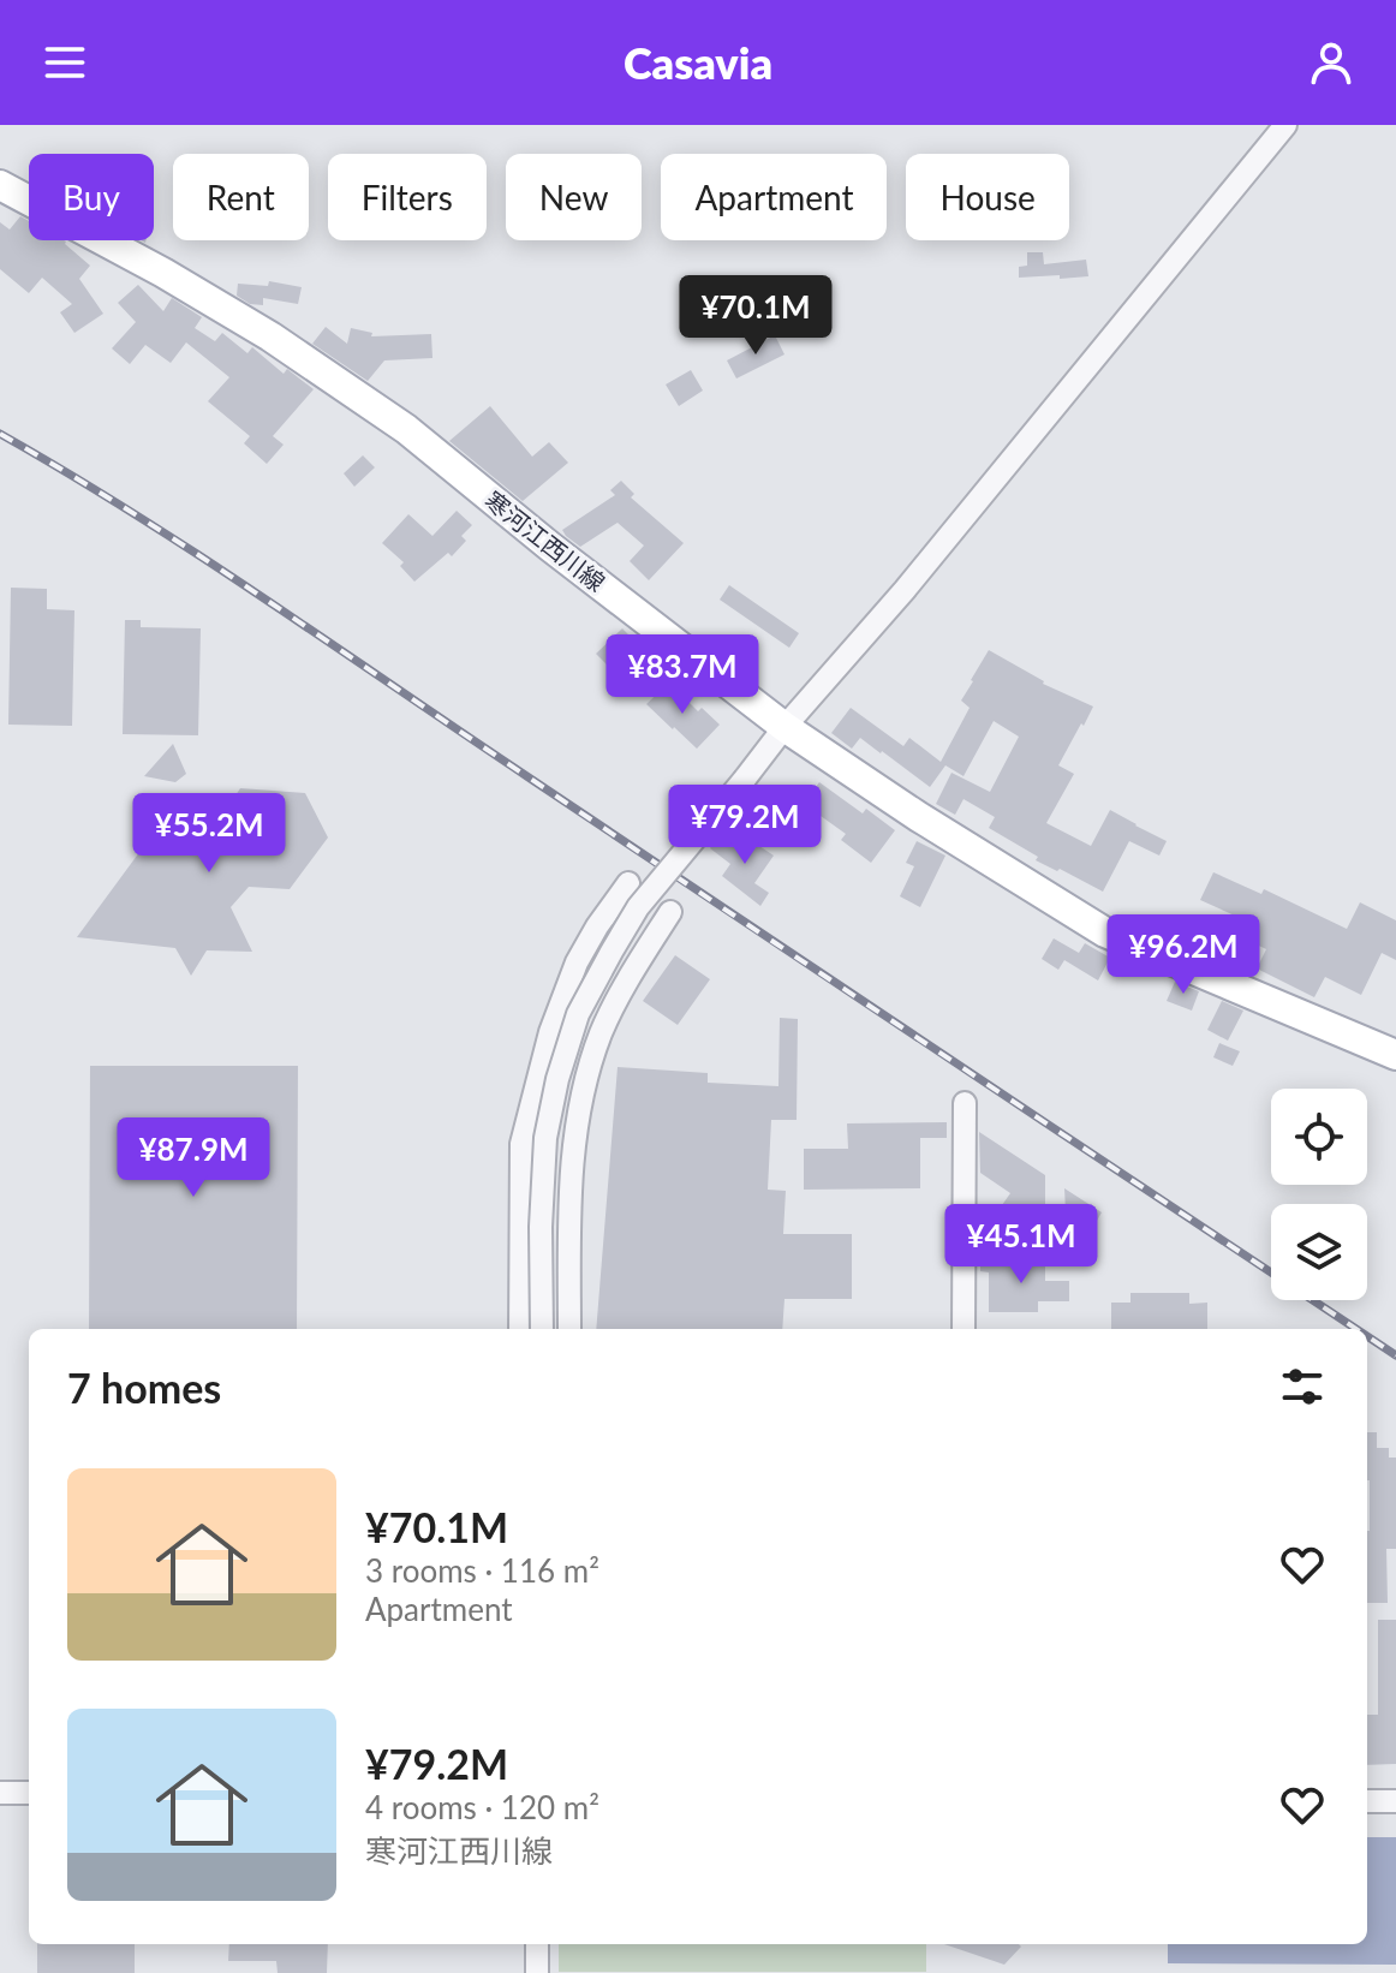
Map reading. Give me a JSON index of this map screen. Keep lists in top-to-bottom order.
{
  "streets": {
    "main road": ["寒河江西川線"]
  },
  "page": {
    "header": "Casavia",
    "chip": [
      "Buy",
      "Rent",
      "Filters",
      "New",
      "Apartment",
      "House"
    ],
    "price": [
      "¥70.1M",
      "¥83.7M",
      "¥79.2M",
      "¥55.2M",
      "¥96.2M",
      "¥87.9M",
      "¥45.1M"
    ],
    "heading": "7 homes",
    "list": [
      {
        "name": "¥70.1M",
        "note": "3 rooms · 116 m² · Apartment"
      },
      {
        "name": "¥79.2M",
        "note": "4 rooms · 120 m² · 寒河江西川線"
      }
    ]
  }
}
